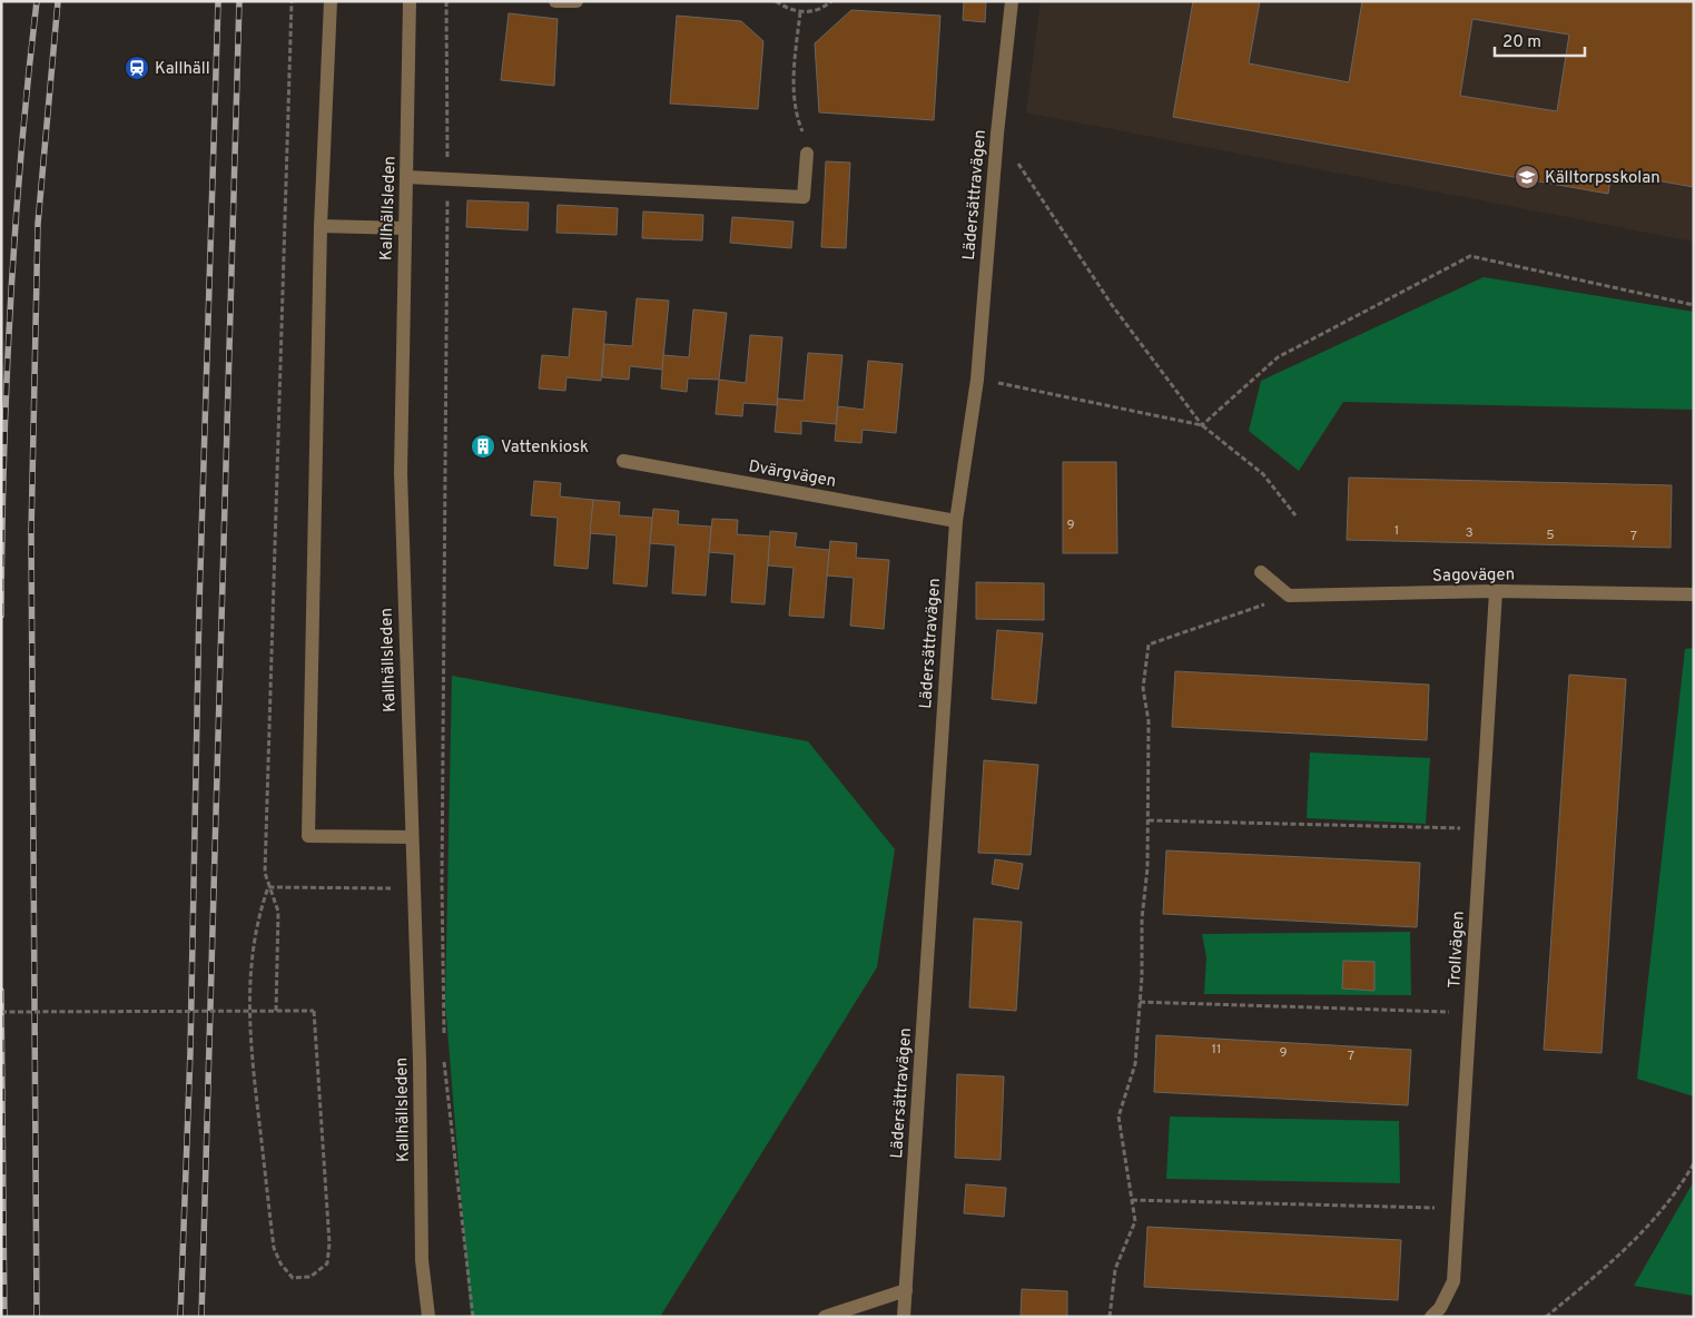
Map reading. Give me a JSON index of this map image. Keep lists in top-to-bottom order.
{
  "streets": {
    "street": [
      "Lädersättravägen",
      "Kallhällsleden",
      "Dvärgvägen",
      "Sagovägen",
      "Trollvägen"
    ]
  },
  "crossings": [
    ["Lädersättravägen", "Dvärgvägen"],
    ["Sagovägen", "Trollvägen"]
  ],
  "places": {
    "station": ["Kallhäll"],
    "school or university": ["Källtorpsskolan"],
    "building": ["Vattenkiosk"]
  },
  "house_numbers": [
    "9",
    "1",
    "3",
    "5",
    "7",
    "11",
    "9",
    "7"
  ],
  "scale_bar": "20 m"
}
